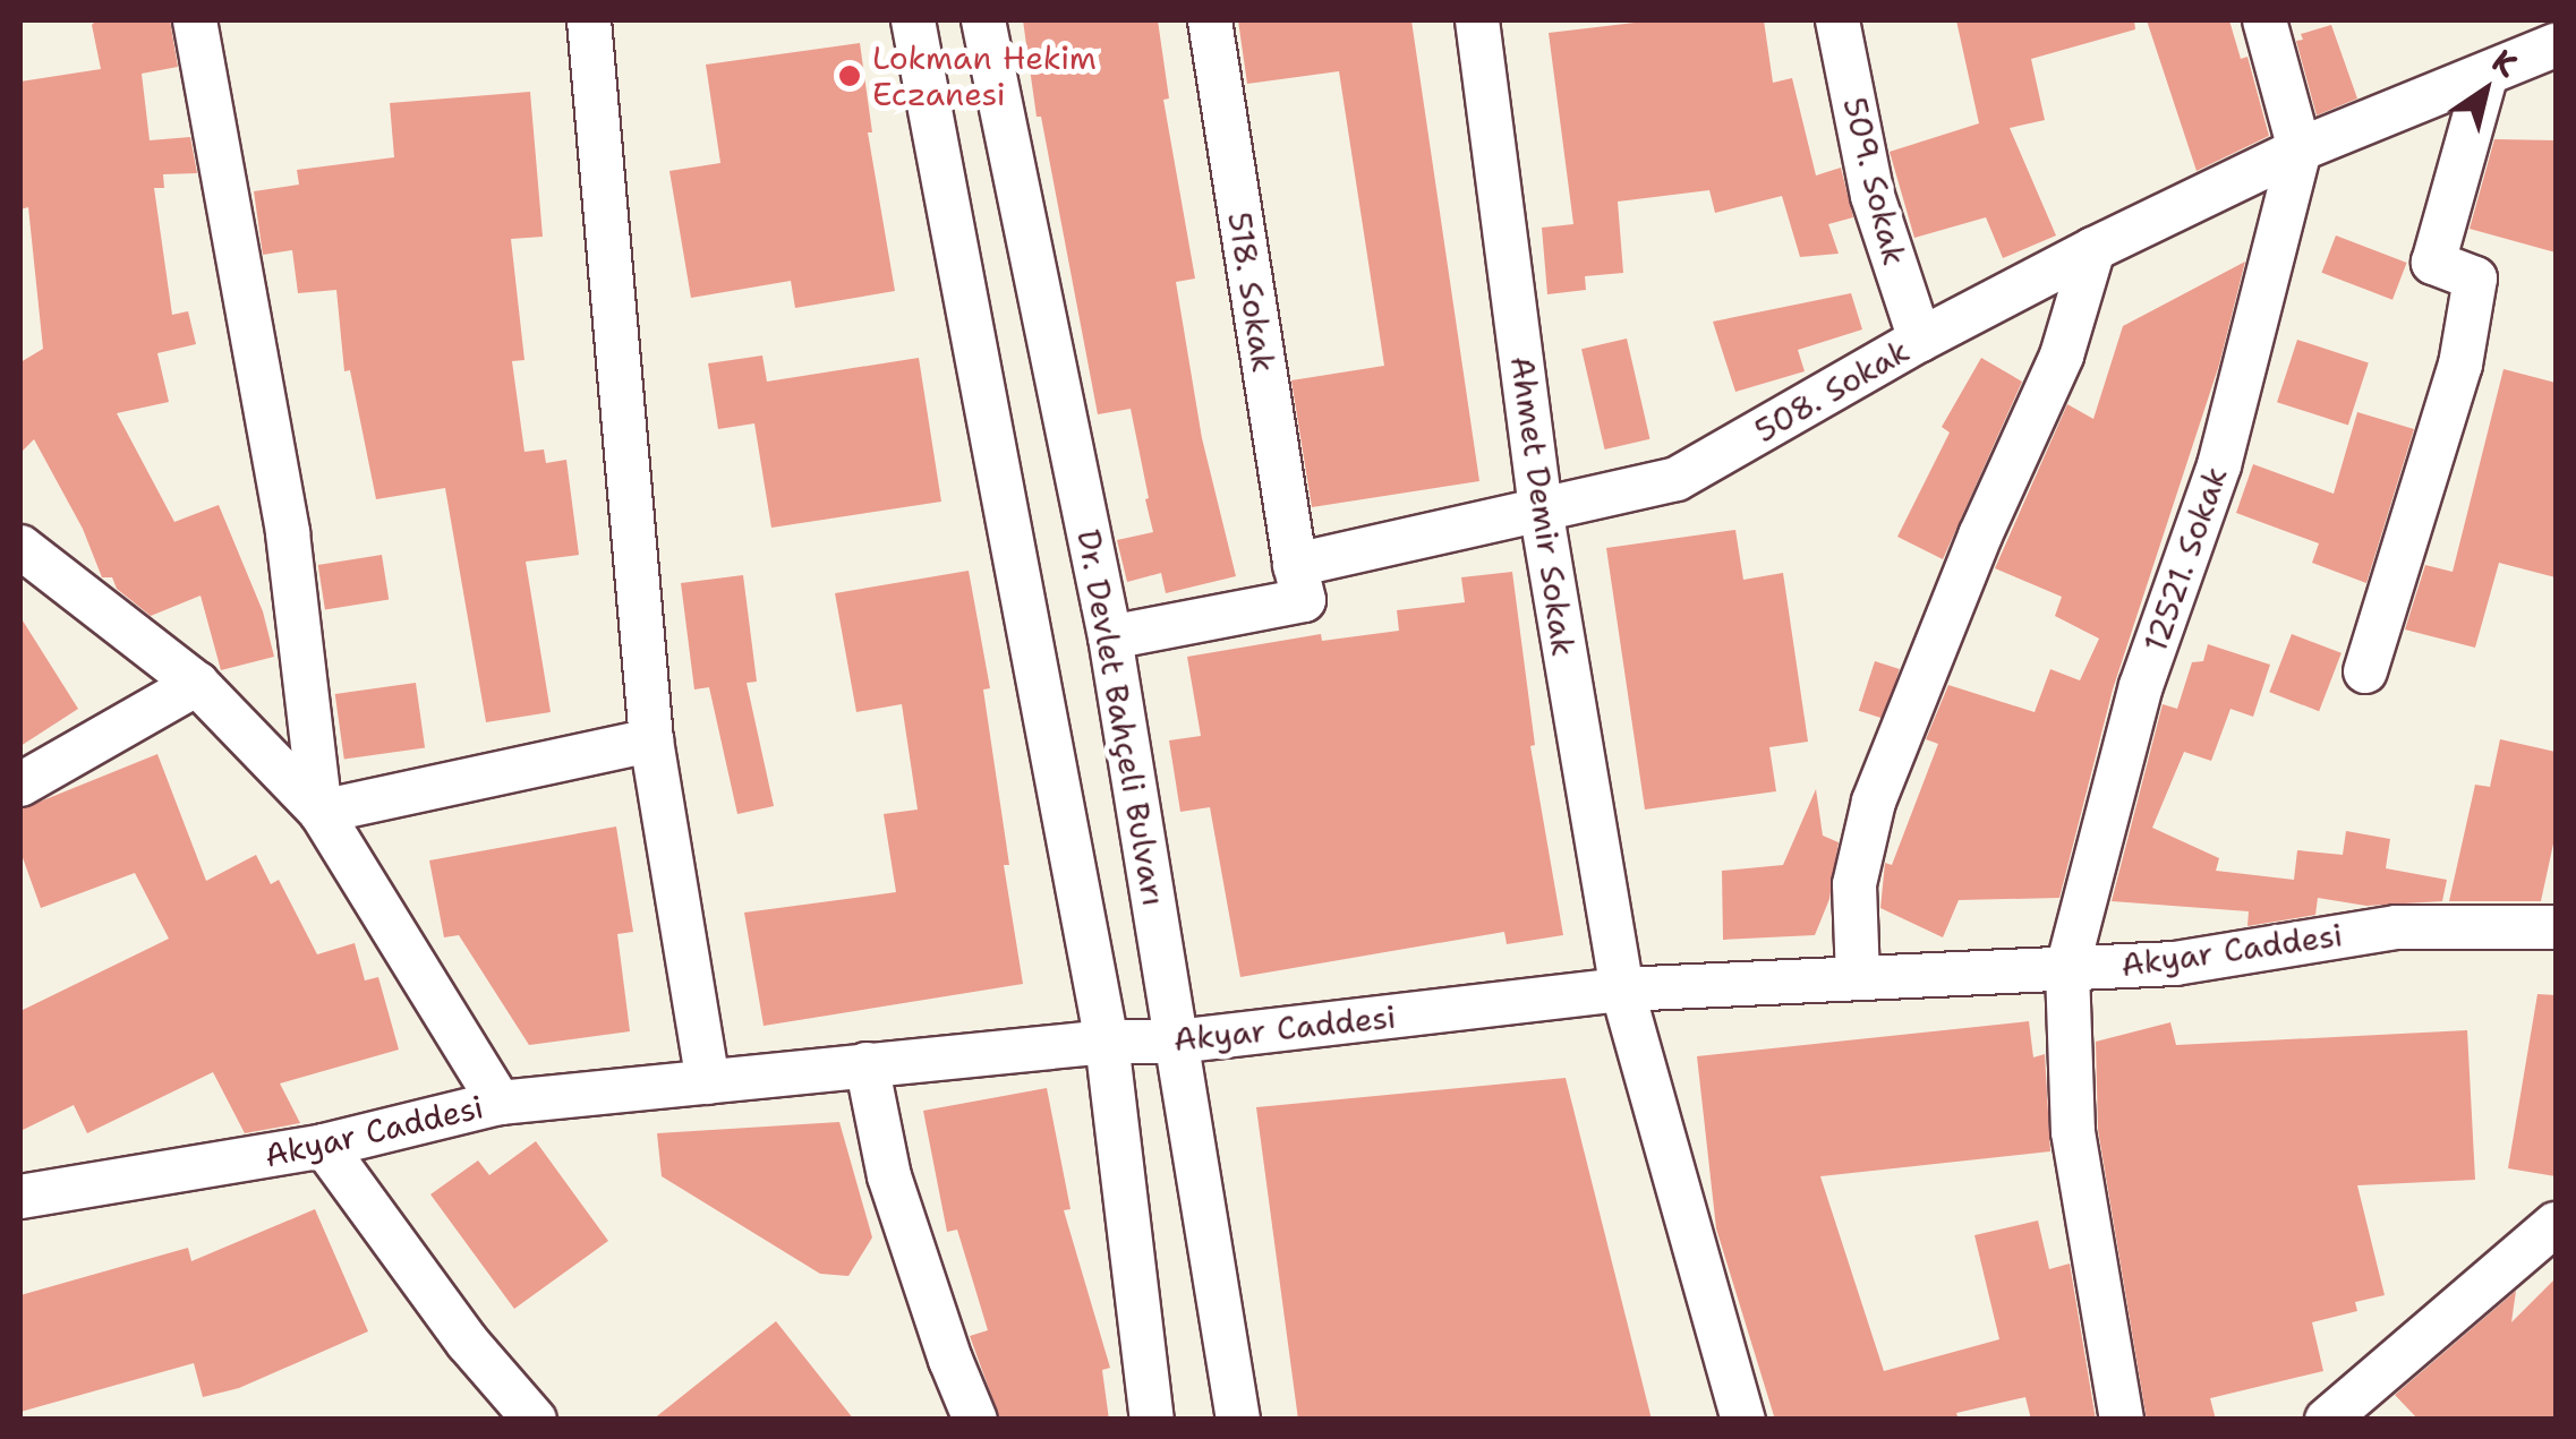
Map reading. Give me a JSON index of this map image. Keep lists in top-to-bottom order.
{
  "streets": {
    "street": [
      "509. Sokak",
      "518. Sokak",
      "508. Sokak",
      "Ahmet Demir Sokak",
      "12521. Sokak",
      "Dr. Devlet Bahçeli Bulvarı",
      "Akyar Caddesi"
    ]
  },
  "crossings": [
    ["509. Sokak", "508. Sokak"],
    ["518. Sokak", "508. Sokak"],
    ["508. Sokak", "Ahmet Demir Sokak"],
    ["508. Sokak", "12521. Sokak"],
    ["Ahmet Demir Sokak", "Akyar Caddesi"],
    ["12521. Sokak", "Akyar Caddesi"],
    ["Dr. Devlet Bahçeli Bulvarı", "Akyar Caddesi"]
  ],
  "places": ["Lokman Hekim Eczanesi"],
  "north": "top right"
}
